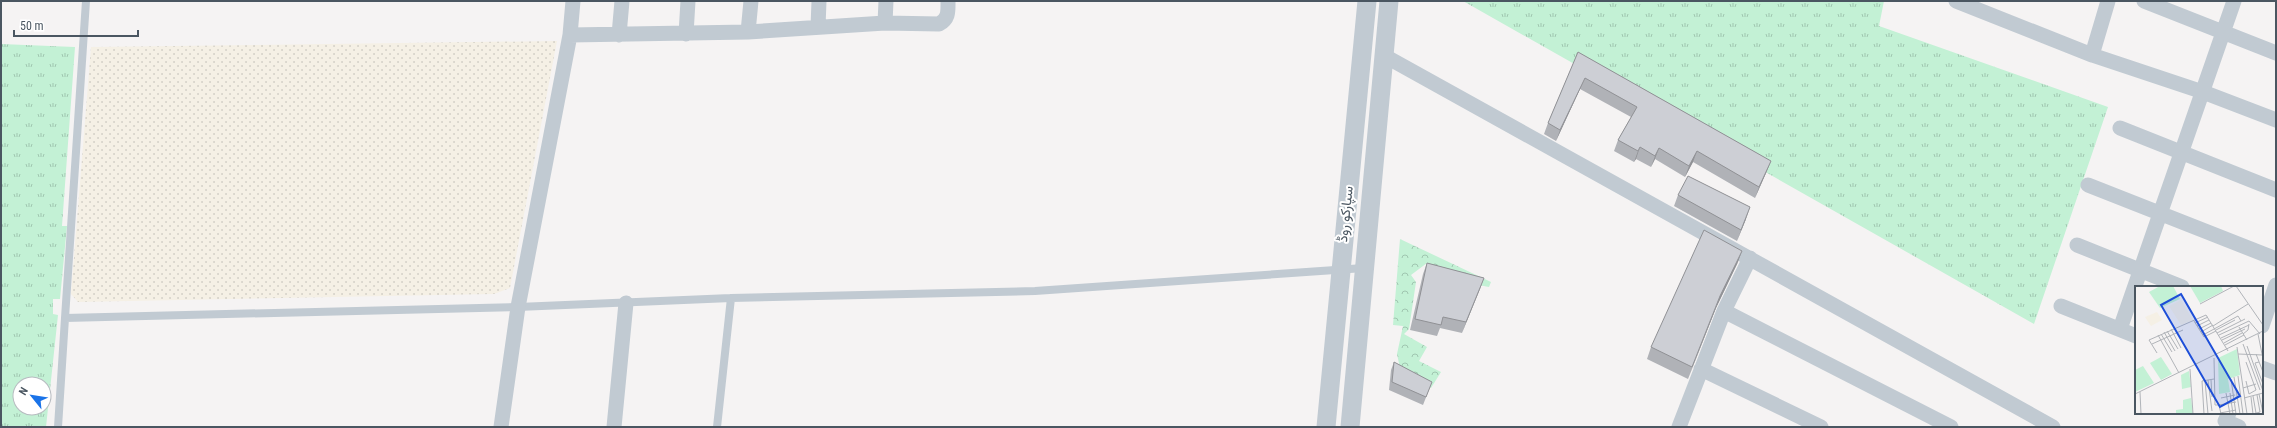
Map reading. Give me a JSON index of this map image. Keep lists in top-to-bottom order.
{
  "streets": {
    "street": ["سپارکو روڈ"]
  },
  "scale_bar": "50 m",
  "north": "top left"
}
